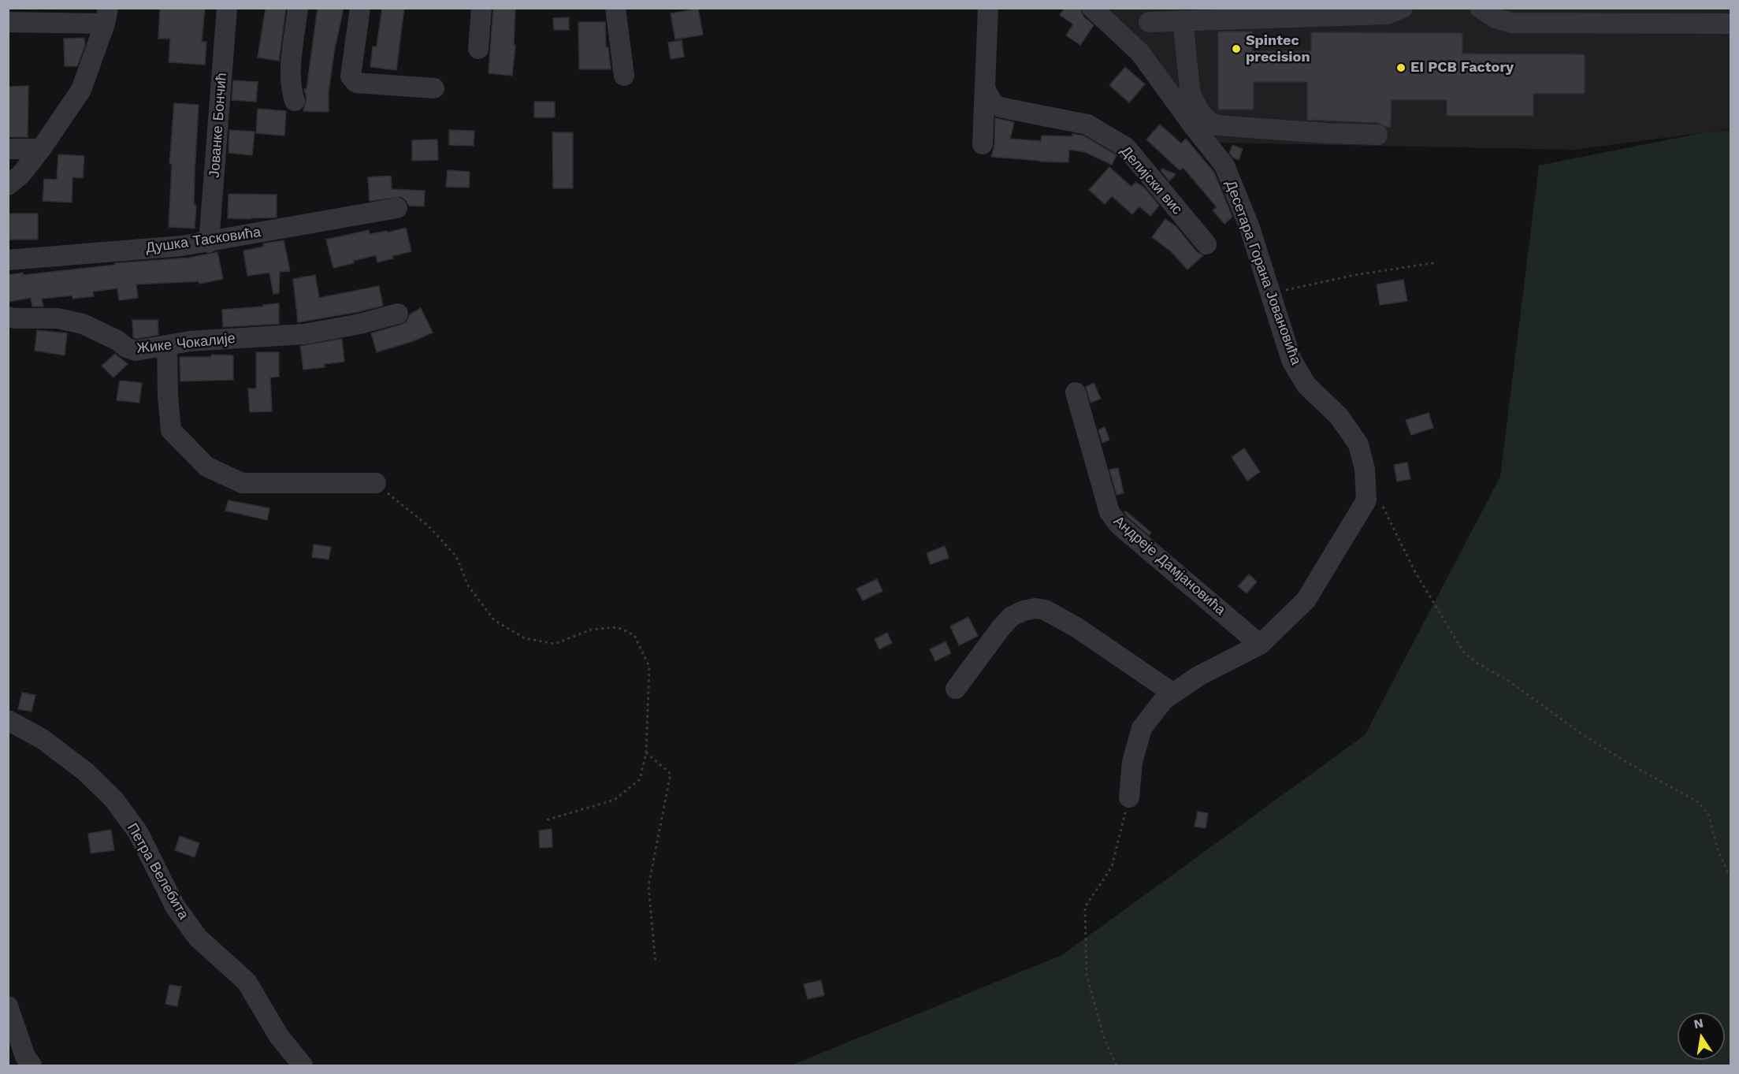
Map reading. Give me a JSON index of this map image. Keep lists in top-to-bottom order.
{
  "streets": {
    "street": [
      "Јованке Бончић",
      "Делијски вис",
      "Душка Тасковића",
      "Десетара Горана Јовановића",
      "Жике Чокалије",
      "Андреје Дамјановића",
      "Петра Велебита"
    ]
  },
  "crossings": [
    ["Јованке Бончић", "Душка Тасковића"],
    ["Десетара Горана Јовановића", "Андреје Дамјановића"]
  ],
  "places": ["Spintec precision", "EI PCB Factory"],
  "north": "top"
}
